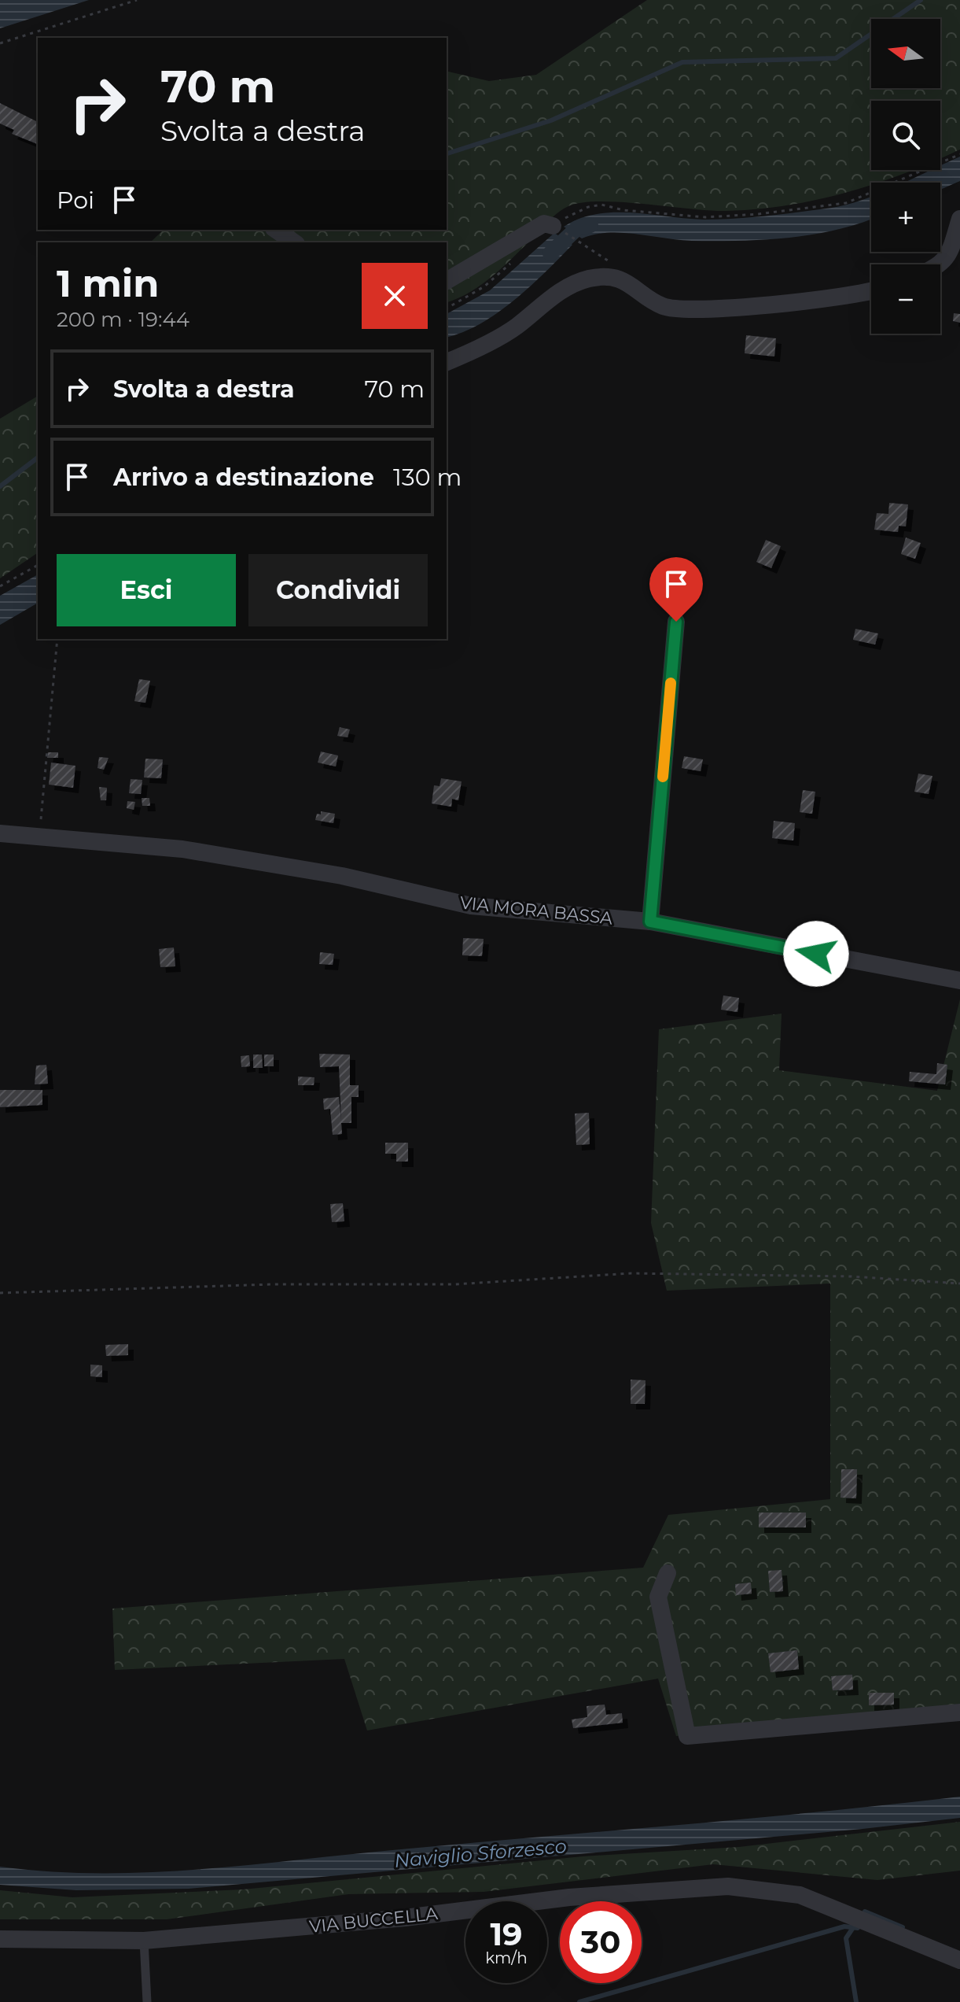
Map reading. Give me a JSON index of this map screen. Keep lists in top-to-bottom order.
{
  "streets": {
    "street": ["VIA MORA BASSA", "VIA BUCCELLA"]
  },
  "water": ["Naviglio Sforzesco"],
  "north": "left",
  "page": {
    "map_buttons": ["+", "−"],
    "turn": ["70 m", "Svolta a destra"],
    "then": "Poi",
    "heading": ["1 min", "200 m · 19:44"],
    "list": [
      {
        "name": "Svolta a destra",
        "value": "70 m"
      },
      {
        "name": "Arrivo a destinazione",
        "value": "130 m"
      }
    ],
    "buttons": ["Esci", "Condividi"],
    "speed": "19 km/h",
    "limit": "30"
  }
}
